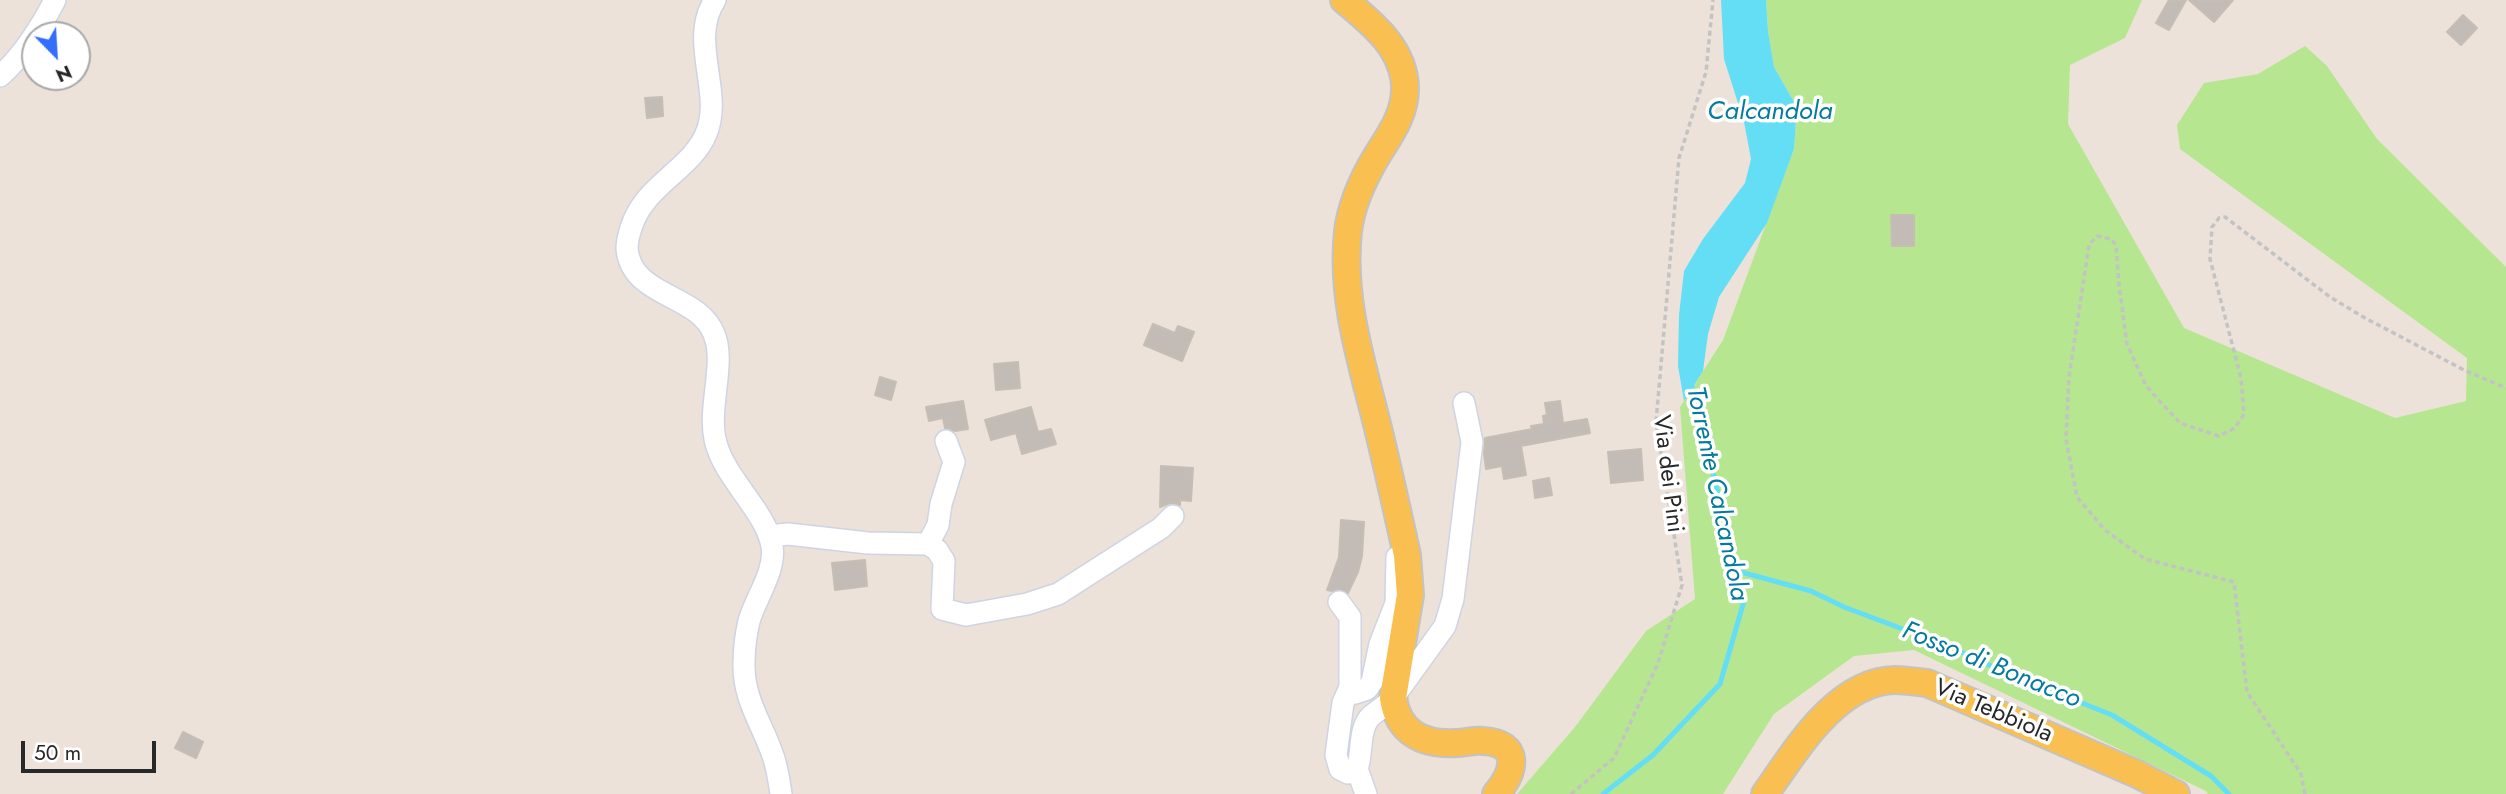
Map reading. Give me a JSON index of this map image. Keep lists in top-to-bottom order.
{
  "streets": {
    "main road": ["Via Tebbiola"],
    "path": ["Via dei Pini"]
  },
  "water": ["Calcandola", "Torrente Calcandola", "Fosso di Bonacco"],
  "scale_bar": "50 m",
  "north": "bottom right"
}
